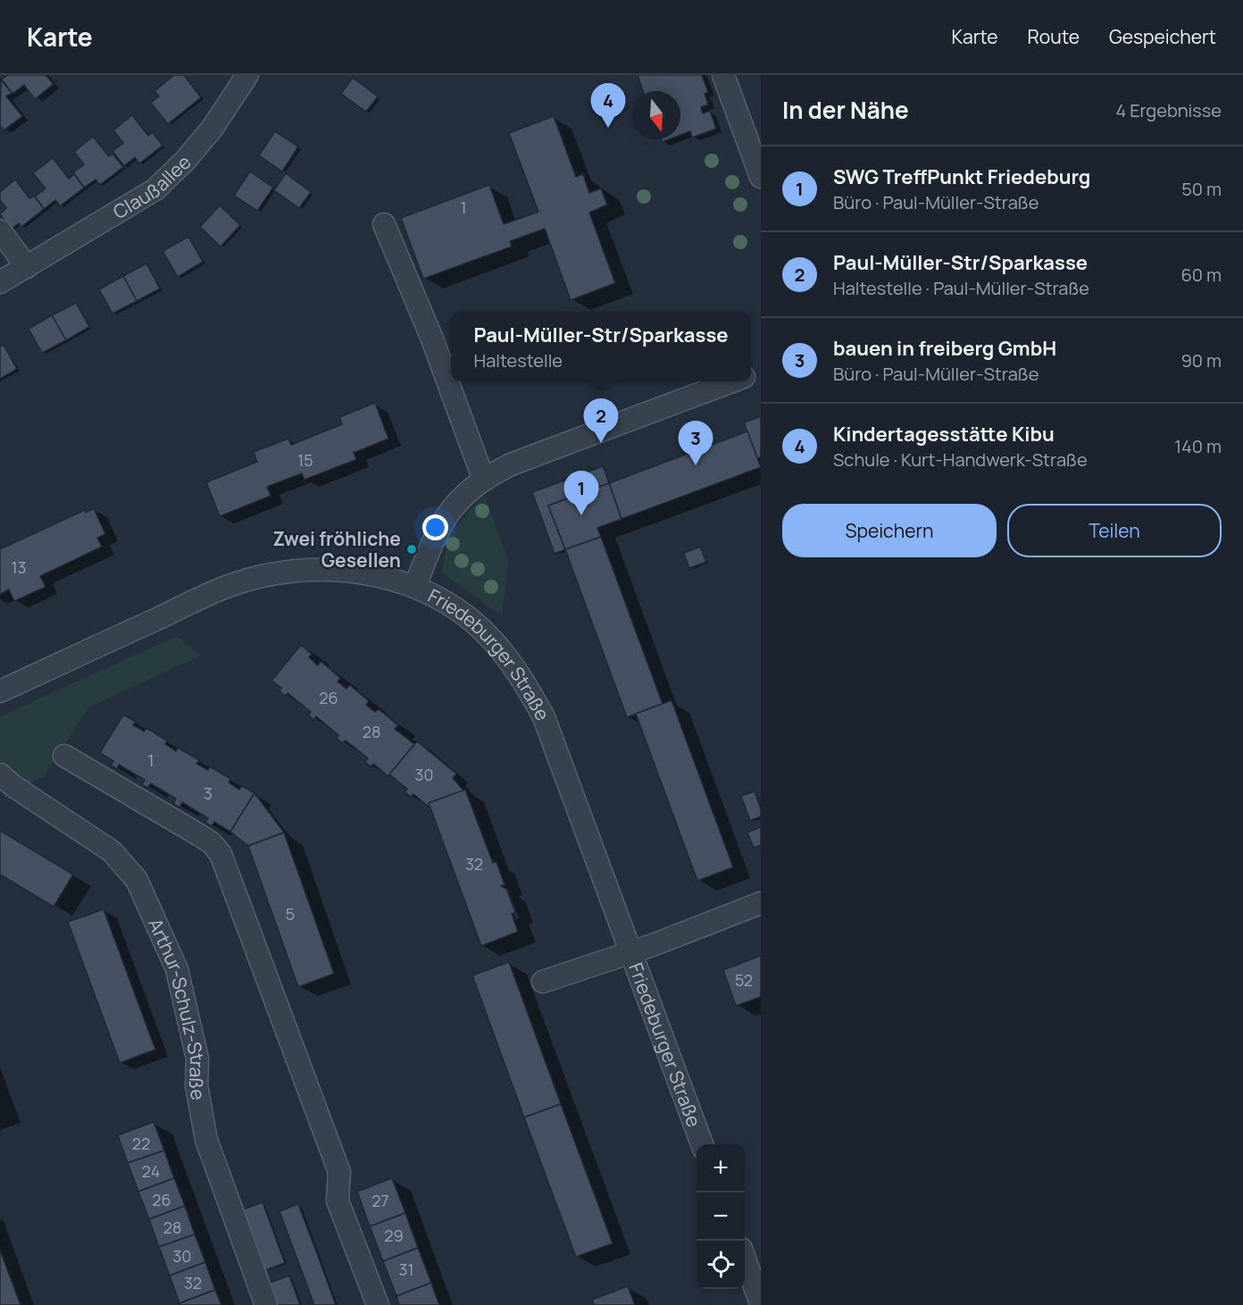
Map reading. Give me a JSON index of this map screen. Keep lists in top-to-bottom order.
{
  "streets": {
    "street": ["Claußallee", "Friedeburger Straße", "Arthur-Schulz-Straße"]
  },
  "places": ["Zwei fröhliche Gesellen"],
  "house_numbers": [
    "1",
    "15",
    "13",
    "26",
    "28",
    "1",
    "30",
    "3",
    "32",
    "5",
    "52",
    "22",
    "24",
    "26",
    "27",
    "28",
    "29",
    "30",
    "31",
    "32"
  ],
  "north": "bottom",
  "page": {
    "header": "Karte",
    "nav": ["Karte", "Route", "Gespeichert"],
    "heading": ["In der Nähe", "4 Ergebnisse"],
    "pins": [
      "4",
      "2",
      "3",
      "1"
    ],
    "list": [
      {
        "mark": "1",
        "name": "SWG TreffPunkt Friedeburg",
        "note": "Büro · Paul-Müller-Straße",
        "value": "50 m"
      },
      {
        "mark": "2",
        "name": "Paul-Müller-Str/Sparkasse",
        "note": "Haltestelle · Paul-Müller-Straße",
        "value": "60 m"
      },
      {
        "mark": "3",
        "name": "bauen in freiberg GmbH",
        "note": "Büro · Paul-Müller-Straße",
        "value": "90 m"
      },
      {
        "mark": "4",
        "name": "Kindertagesstätte Kibu",
        "note": "Schule · Kurt-Handwerk-Straße",
        "value": "140 m"
      }
    ],
    "popup": ["Paul-Müller-Str/Sparkasse", "Haltestelle"],
    "buttons": ["Speichern", "Teilen"],
    "map_buttons": ["+", "−"]
  }
}
